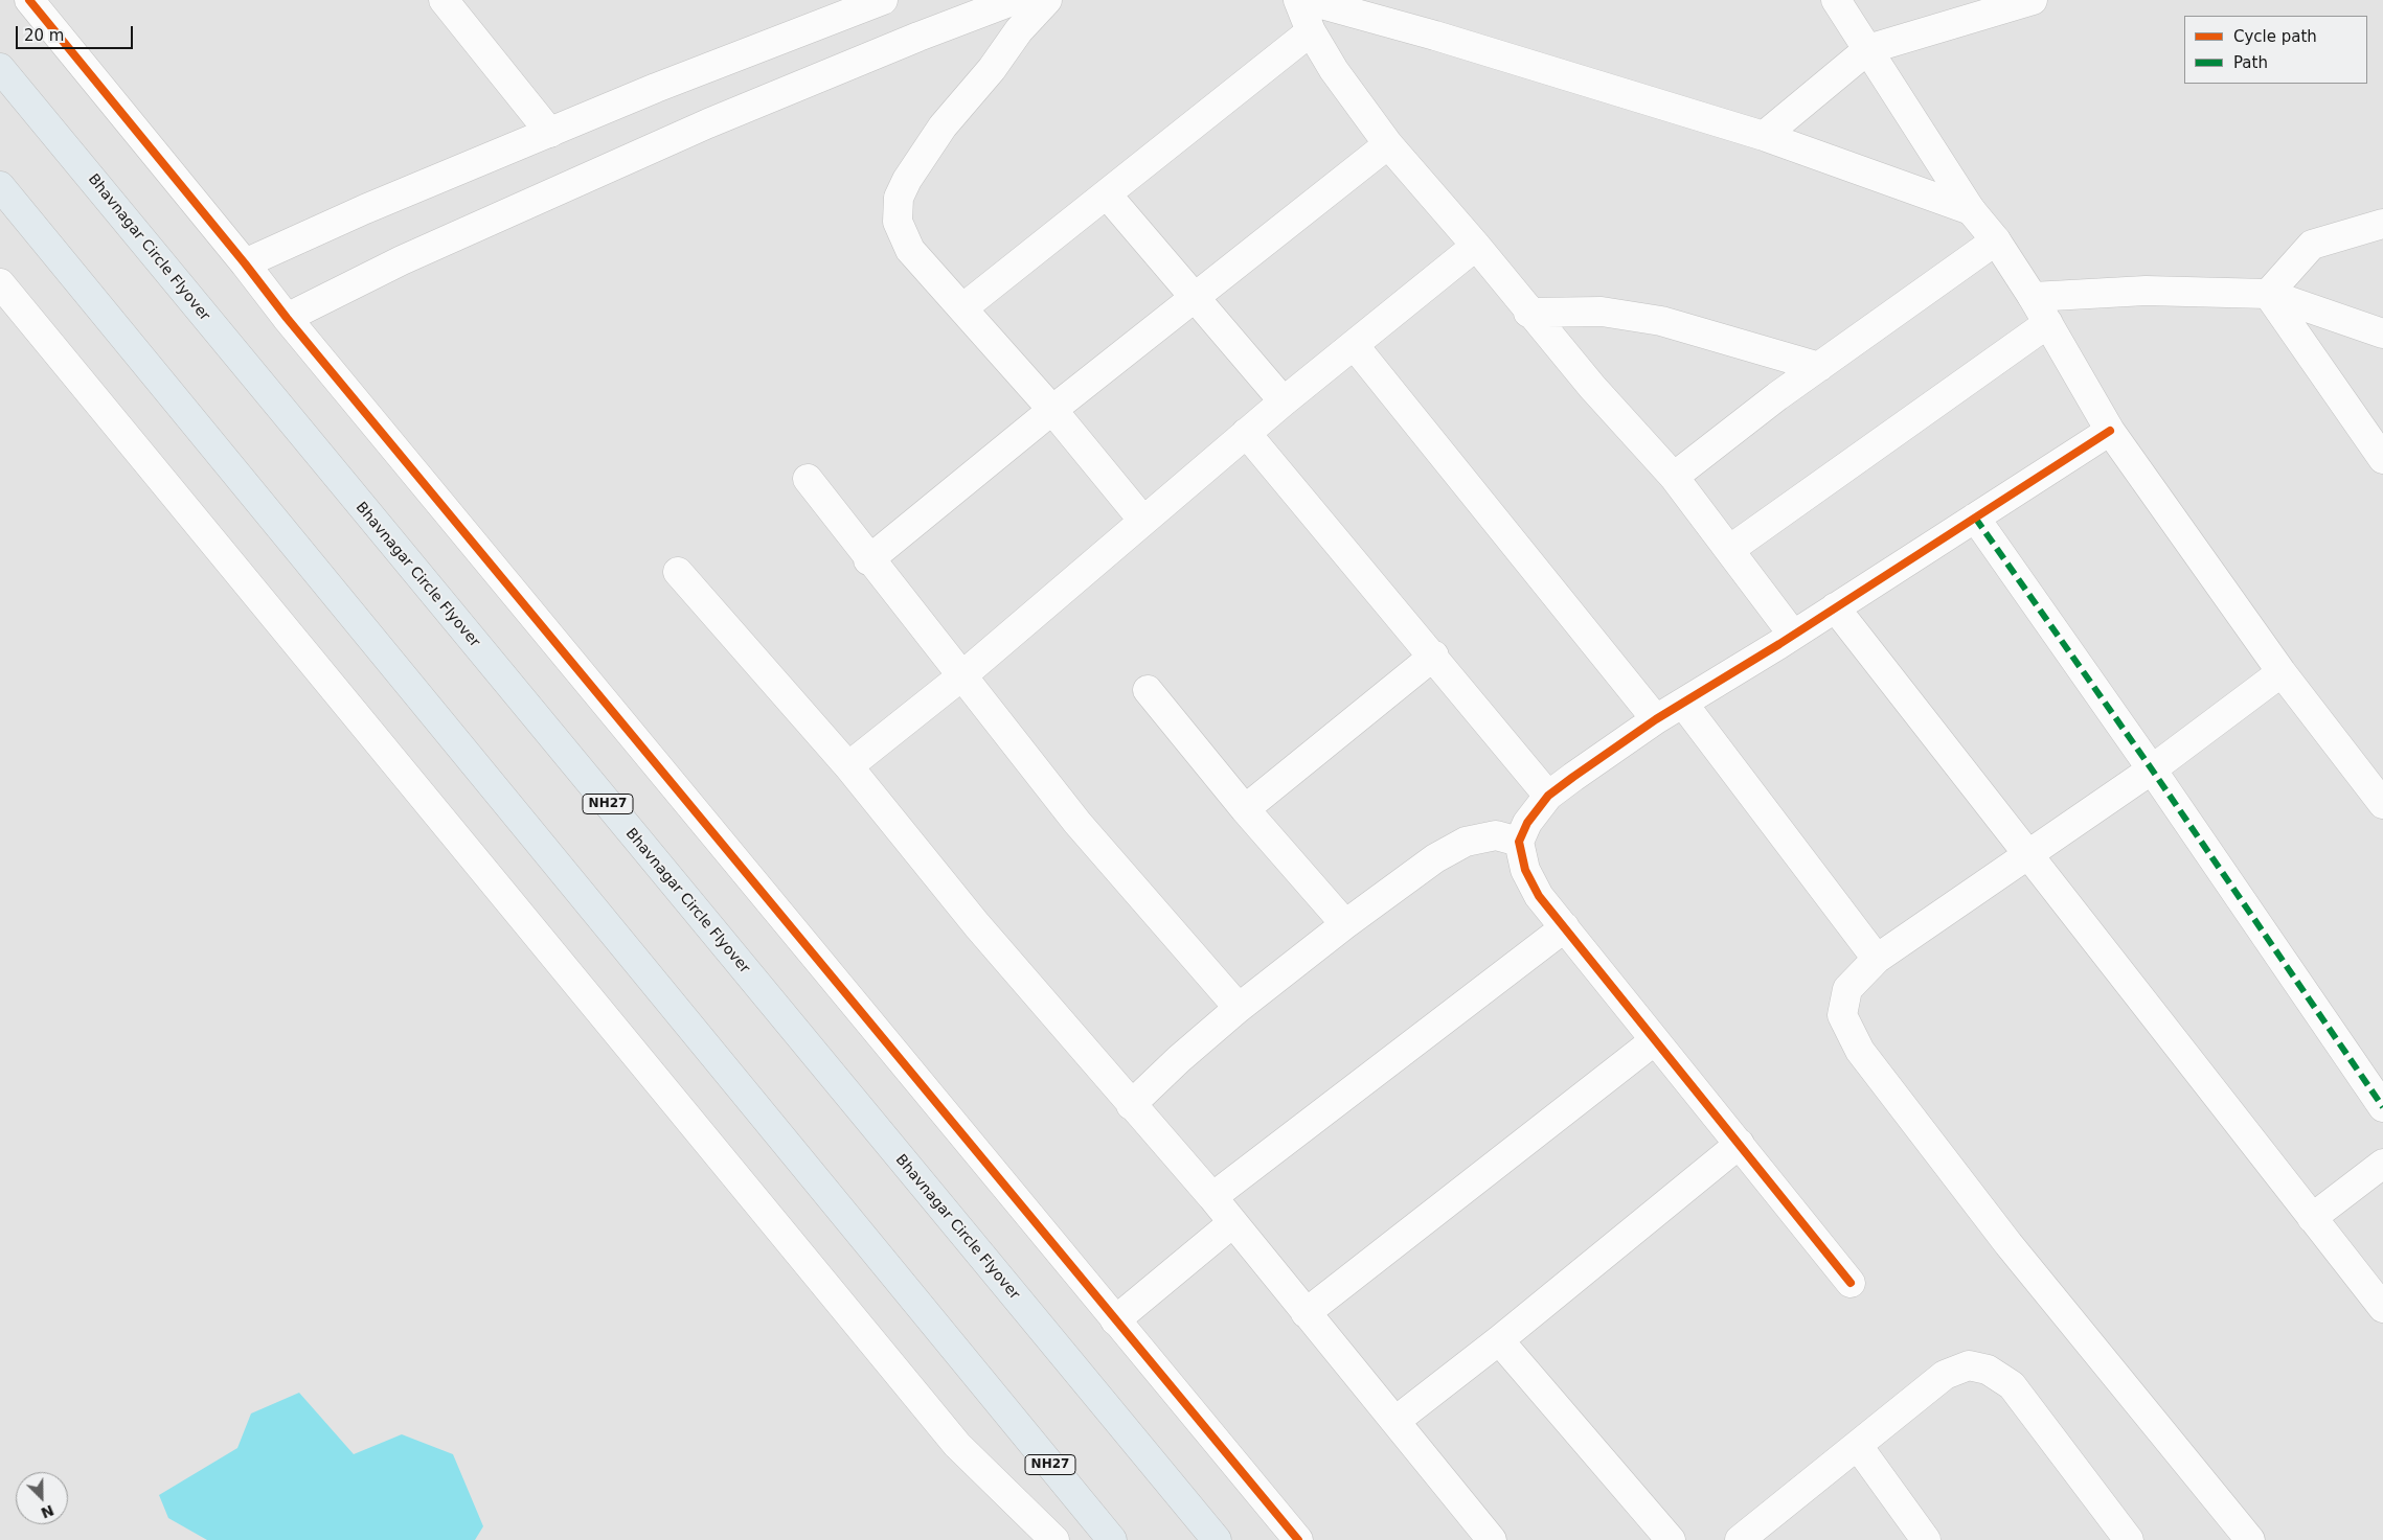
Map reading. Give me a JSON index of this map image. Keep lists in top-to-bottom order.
{
  "streets": {
    "highway": ["Bhavnagar Circle Flyover", "NH27"]
  },
  "legend": ["Cycle path", "Path"],
  "scale_bar": "20 m",
  "north": "bottom right"
}
